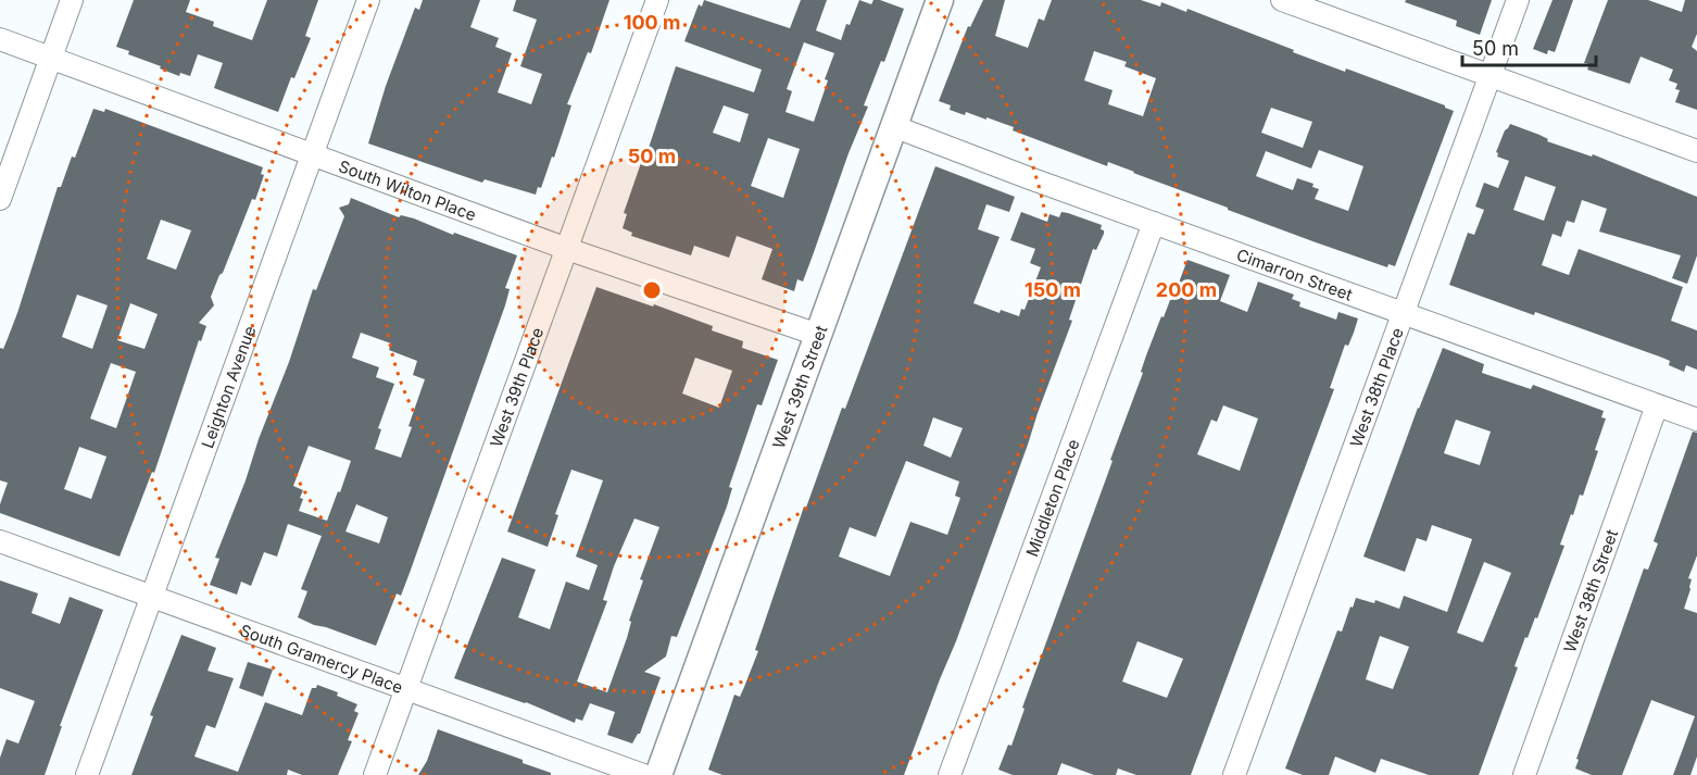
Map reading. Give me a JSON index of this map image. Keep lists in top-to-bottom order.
{
  "streets": {
    "street": [
      "South Wilton Place",
      "Cimarron Street",
      "Leighton Avenue",
      "West 39th Place",
      "West 39th Street",
      "West 38th Place",
      "Middleton Place",
      "West 38th Street",
      "South Gramercy Place"
    ]
  },
  "crossings": [
    ["South Wilton Place", "Leighton Avenue"],
    ["South Wilton Place", "West 39th Place"],
    ["South Wilton Place", "West 39th Street"],
    ["Cimarron Street", "West 39th Street"],
    ["Cimarron Street", "West 38th Place"],
    ["Cimarron Street", "Middleton Place"],
    ["Cimarron Street", "West 38th Street"],
    ["Leighton Avenue", "South Gramercy Place"],
    ["West 39th Place", "South Gramercy Place"]
  ],
  "scale_bar": "50 m",
  "rings": [
    "100 m",
    "50 m",
    "150 m",
    "200 m"
  ]
}
